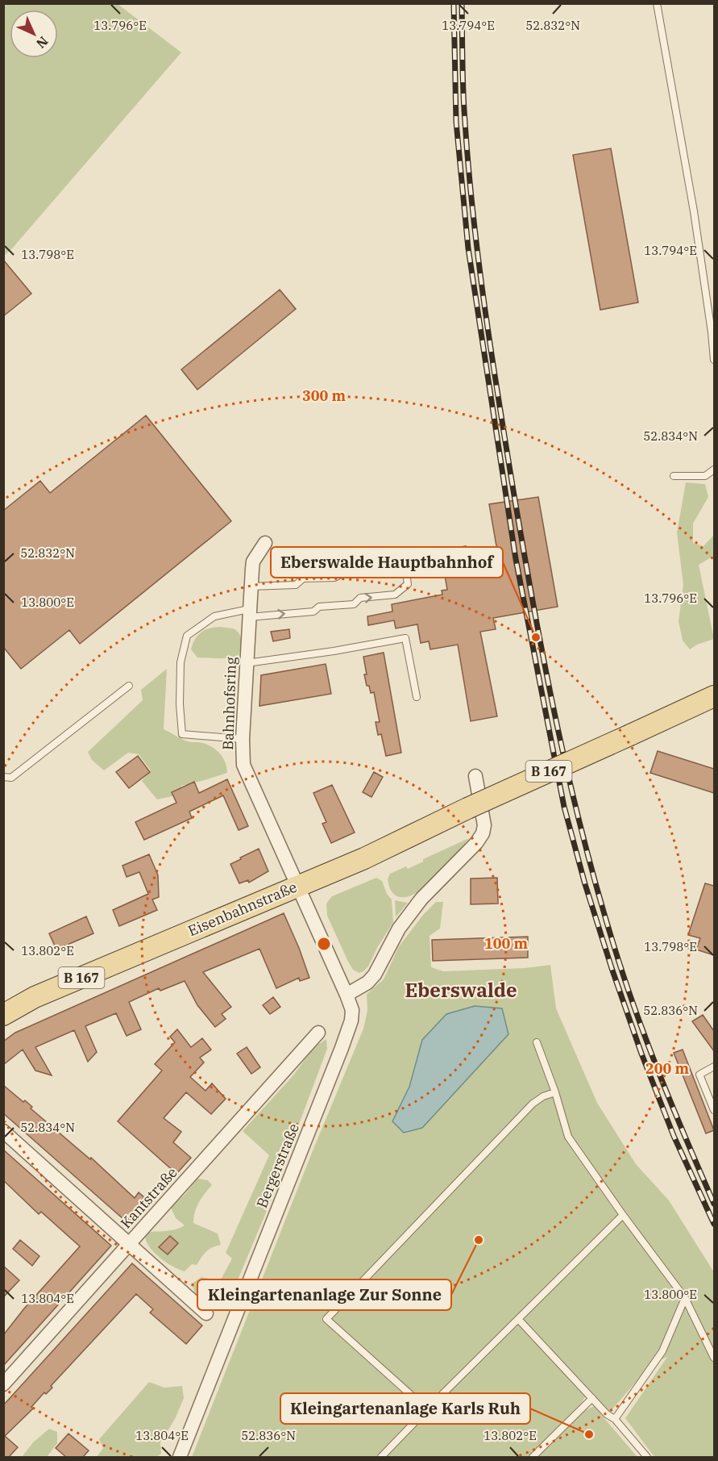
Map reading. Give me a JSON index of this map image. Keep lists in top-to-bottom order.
{
  "streets": {
    "main road": ["B 167", "Eisenbahnstraße"],
    "street": ["Bahnhofsring", "Bergerstraße", "Kantstraße"]
  },
  "crossings": [
    ["Bahnhofsring", "Eisenbahnstraße"],
    ["Bahnhofsring", "Bergerstraße"],
    ["Eisenbahnstraße", "Bergerstraße"]
  ],
  "districts": ["Eberswalde"],
  "places": ["Eberswalde Hauptbahnhof", "Kleingartenanlage Zur Sonne", "Kleingartenanlage Karls Ruh"],
  "north": "bottom right",
  "coordinates": [
    "13.796°E",
    "13.794°E",
    "52.832°N",
    "13.798°E",
    "52.834°N",
    "13.800°E",
    "13.802°E",
    "52.836°N",
    "13.804°E"
  ],
  "rings": ["300 m", "100 m", "200 m"]
}
